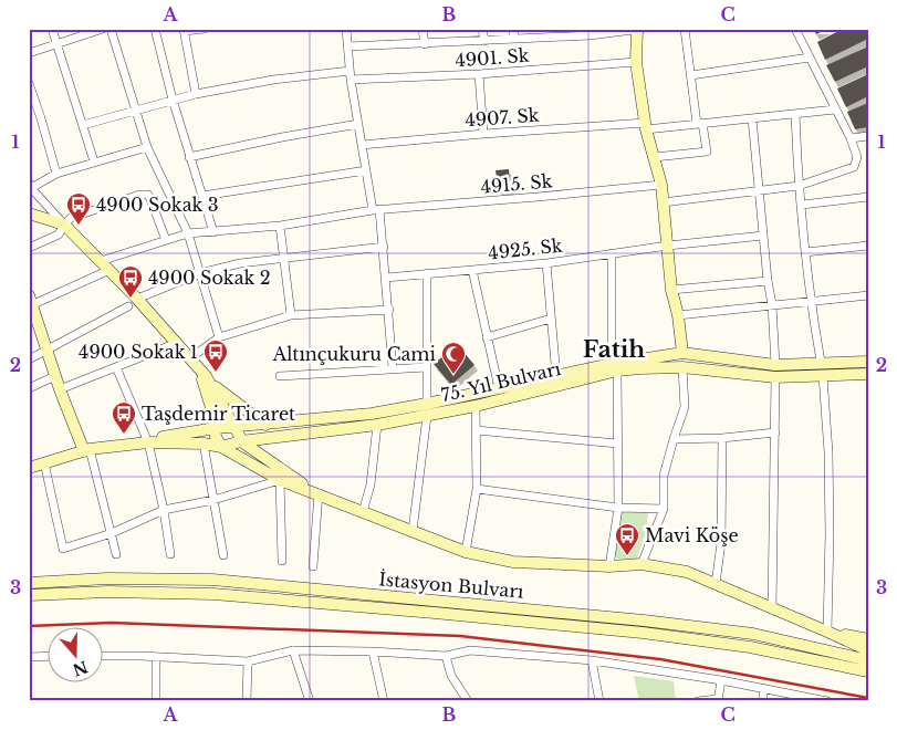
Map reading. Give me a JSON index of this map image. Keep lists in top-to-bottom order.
{
  "streets": {
    "street": [
      "4901. Sk",
      "4907. Sk",
      "4915. Sk",
      "4925. Sk",
      "75. Yıl Bulvarı",
      "İstasyon Bulvarı"
    ]
  },
  "districts": ["Fatih"],
  "places": {
    "bus stop": [
      "4900 Sokak 3",
      "4900 Sokak 2",
      "4900 Sokak 1",
      "Taşdemir Ticaret",
      "Mavi Köşe"
    ],
    "mosque": ["Altınçukuru Cami"]
  },
  "north": "bottom",
  "grid": {
    "columns": ["A", "B", "C"],
    "rows": ["1", "2", "3"]
  }
}
